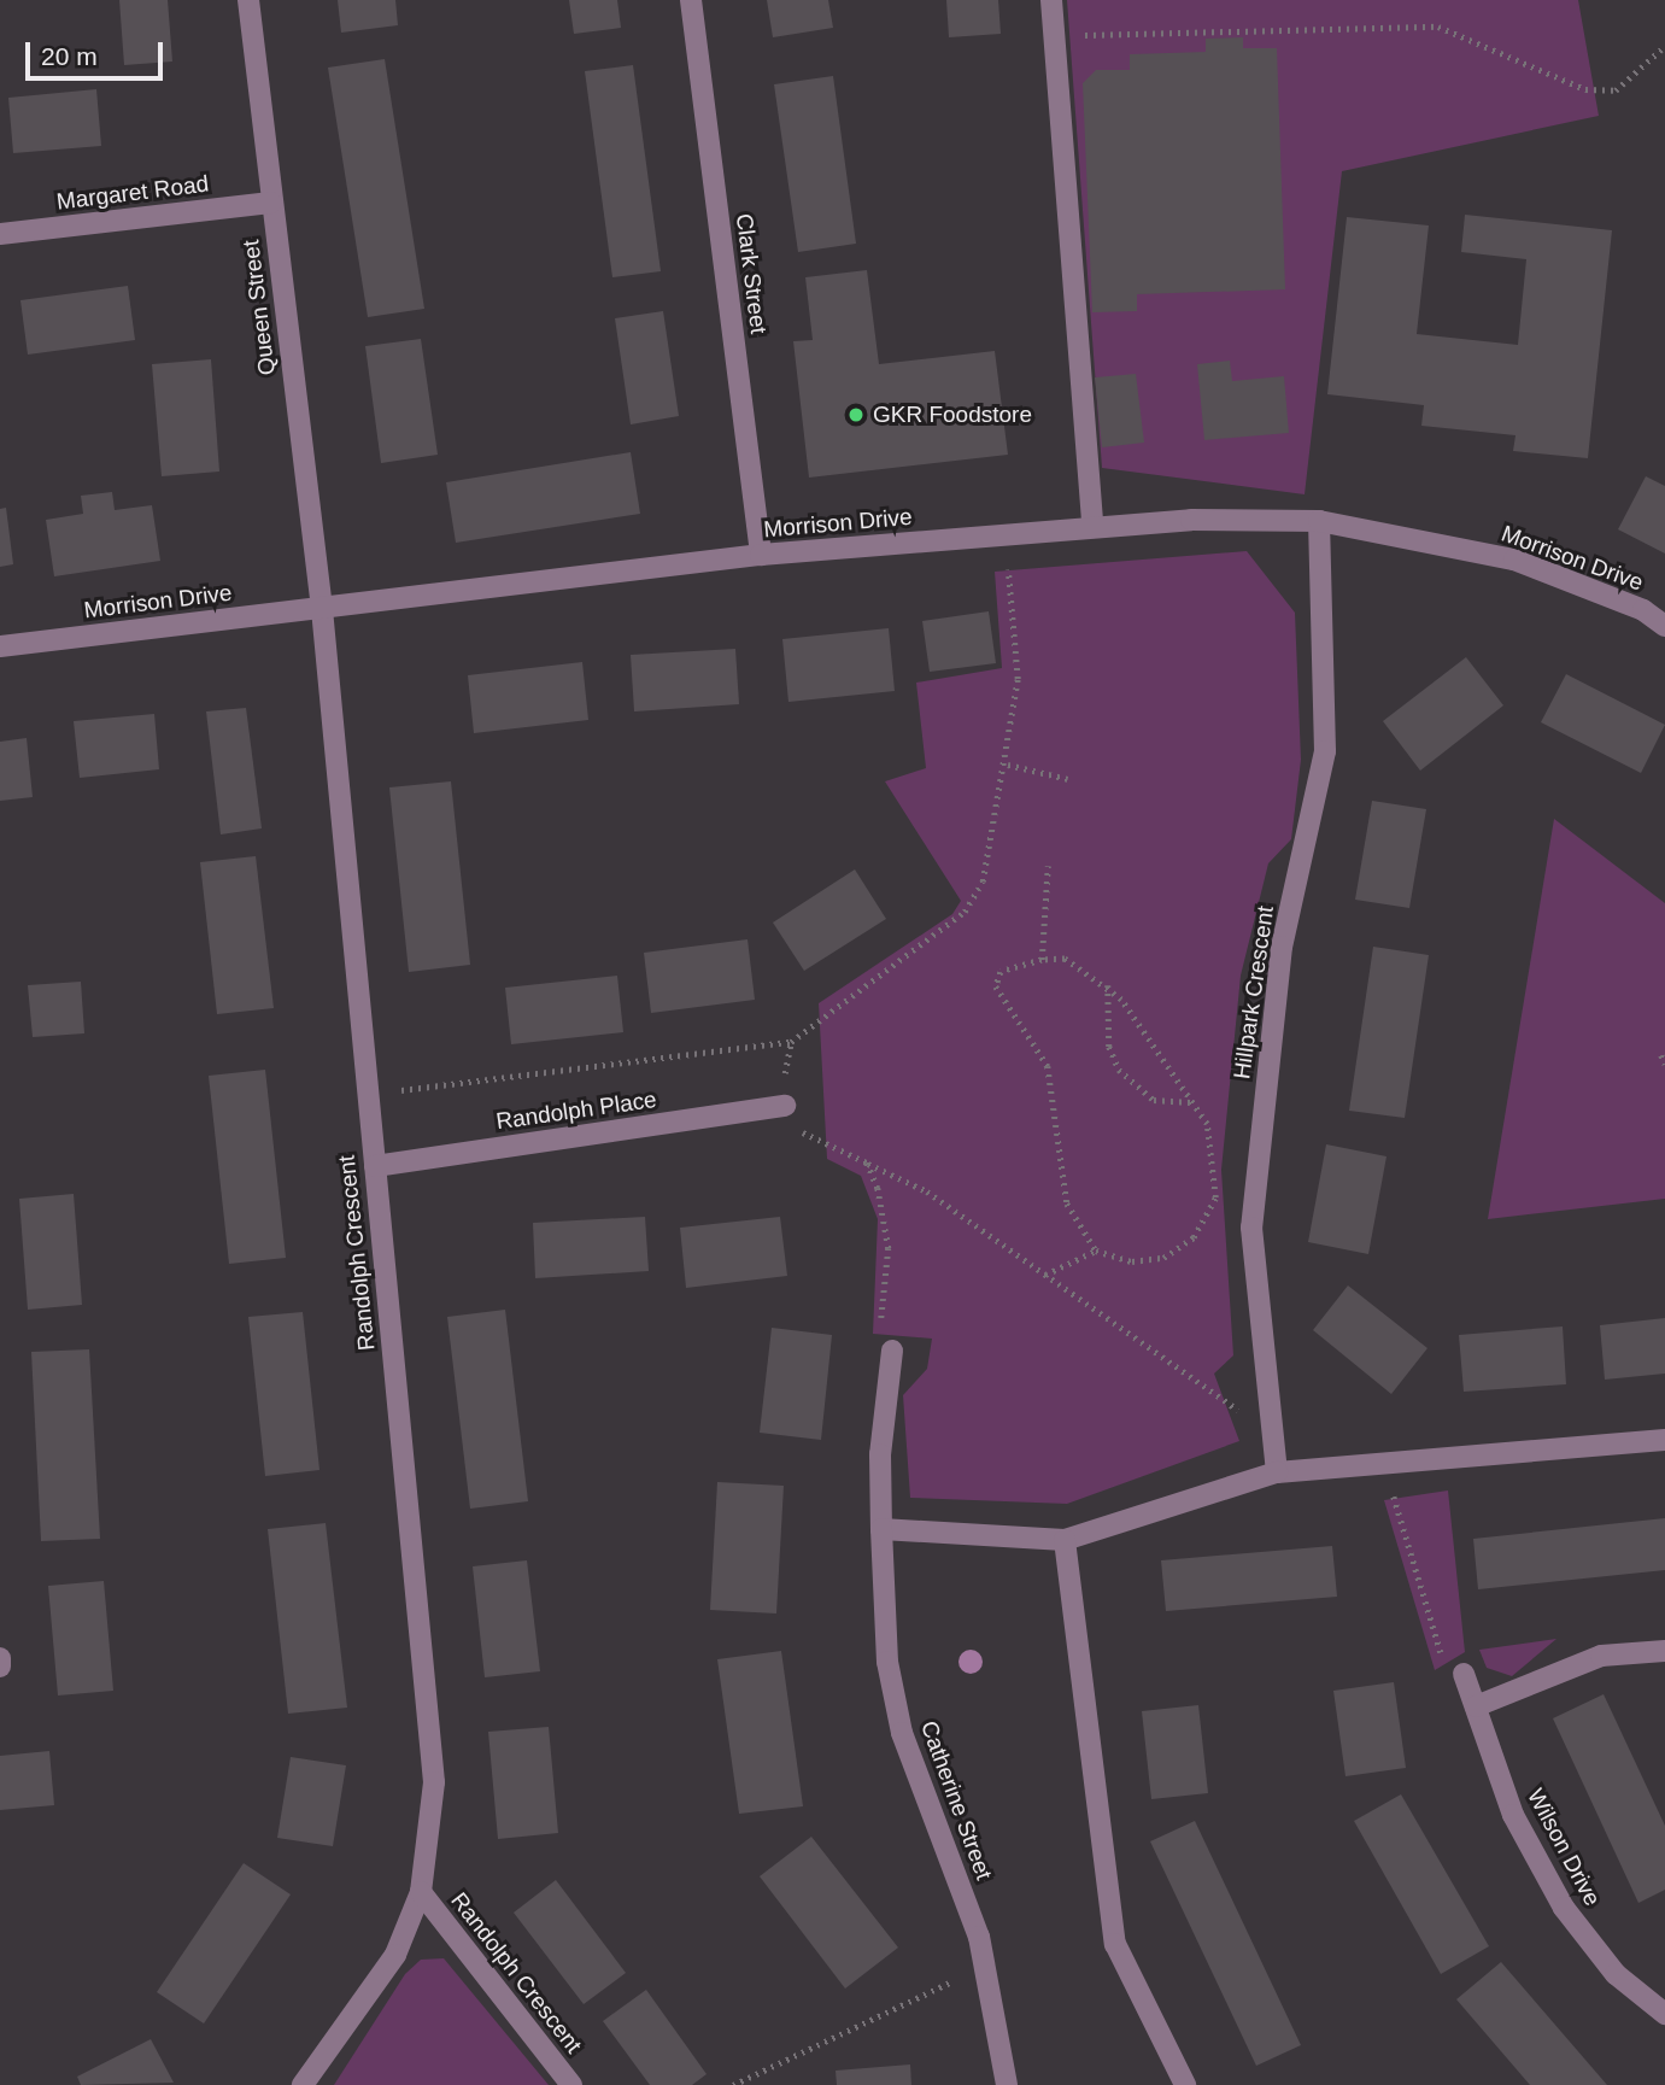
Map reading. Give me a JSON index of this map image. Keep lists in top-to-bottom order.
{
  "streets": {
    "street": [
      "Margaret Road",
      "Clark Street",
      "Queen Street",
      "Morrison Drive",
      "Hillpark Crescent",
      "Randolph Place",
      "Randolph Crescent",
      "Catherine Street",
      "Wilson Drive"
    ]
  },
  "crossings": [
    ["Margaret Road", "Queen Street"],
    ["Clark Street", "Morrison Drive"],
    ["Queen Street", "Morrison Drive"],
    ["Queen Street", "Randolph Crescent"],
    ["Morrison Drive", "Hillpark Crescent"],
    ["Morrison Drive", "Randolph Crescent"],
    ["Randolph Place", "Randolph Crescent"]
  ],
  "places": ["GKR Foodstore"],
  "scale_bar": "20 m"
}
